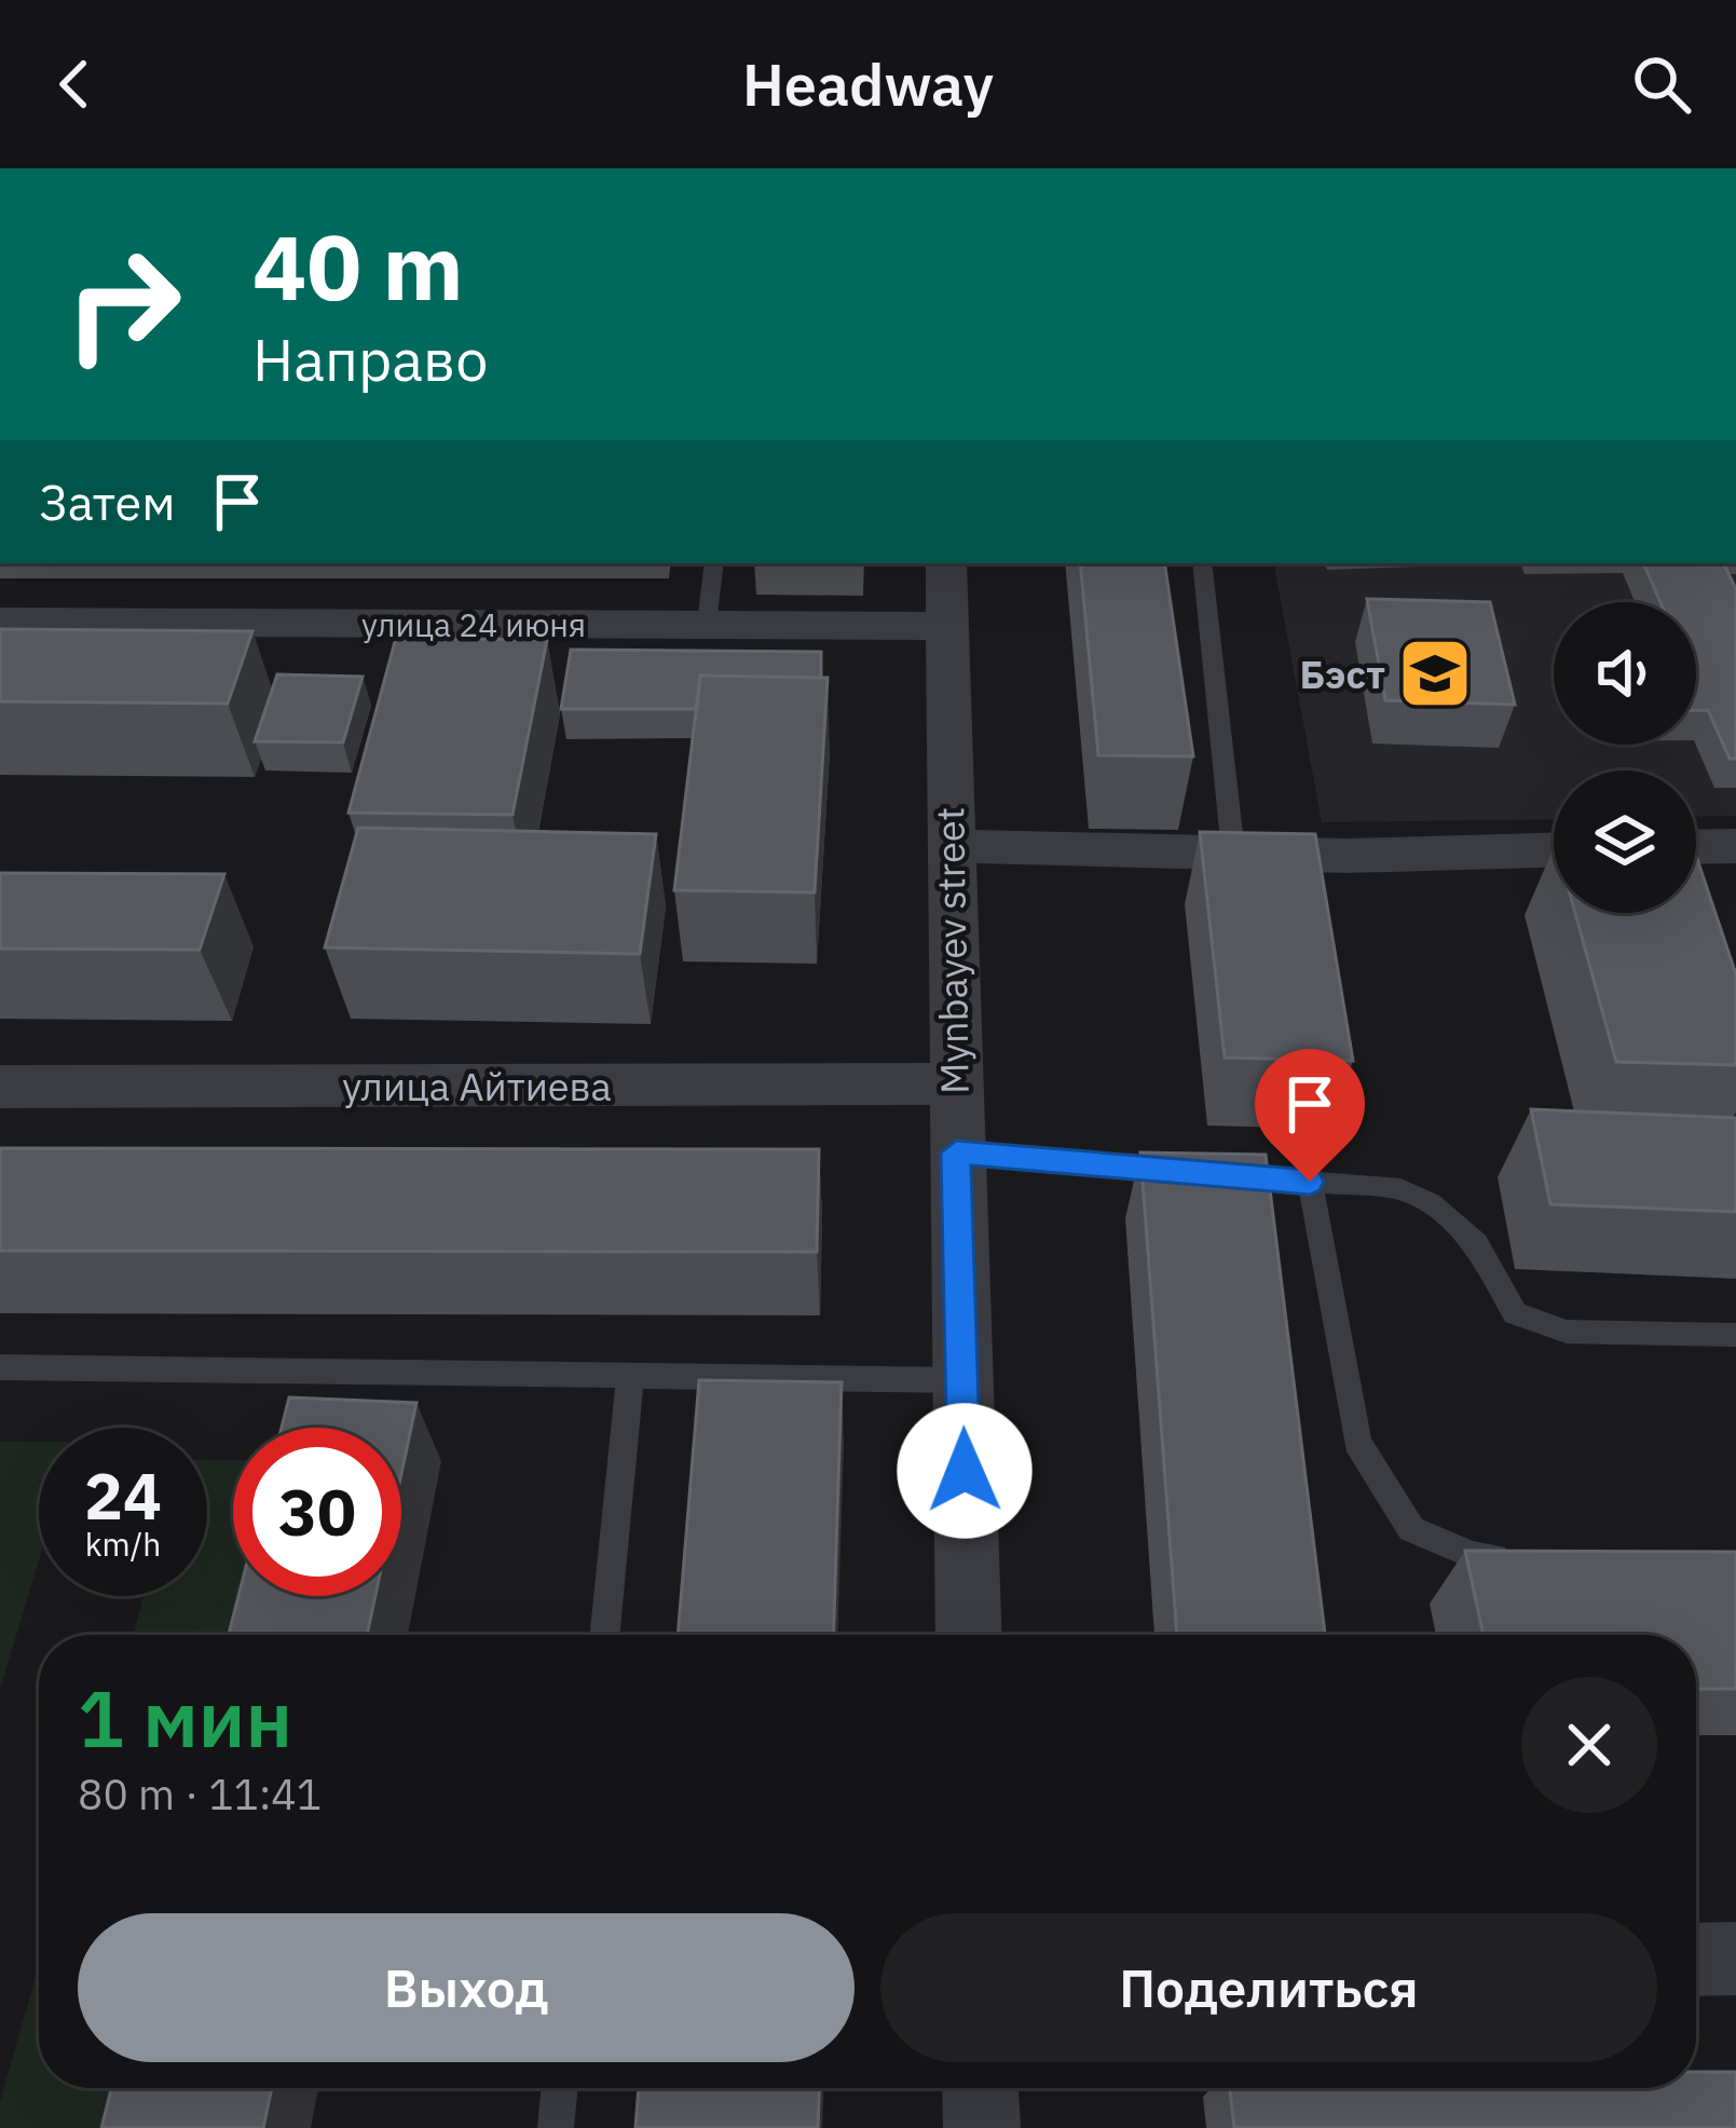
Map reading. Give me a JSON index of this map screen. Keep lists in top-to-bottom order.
{
  "streets": {
    "street": ["улица 24 июня", "Mynbayev street", "улица Айтиева"]
  },
  "crossings": [
    ["улица 24 июня", "Mynbayev street"],
    ["Mynbayev street", "улица Айтиева"]
  ],
  "places": {
    "school or university": ["Бэст"]
  },
  "page": {
    "header": "Headway",
    "turn": ["40 m", "Направо"],
    "then": "Затем",
    "speed": "24 km/h",
    "limit": "30",
    "heading": ["1 мин", "80 m · 11:41"],
    "buttons": ["Выход", "Поделиться"]
  }
}
